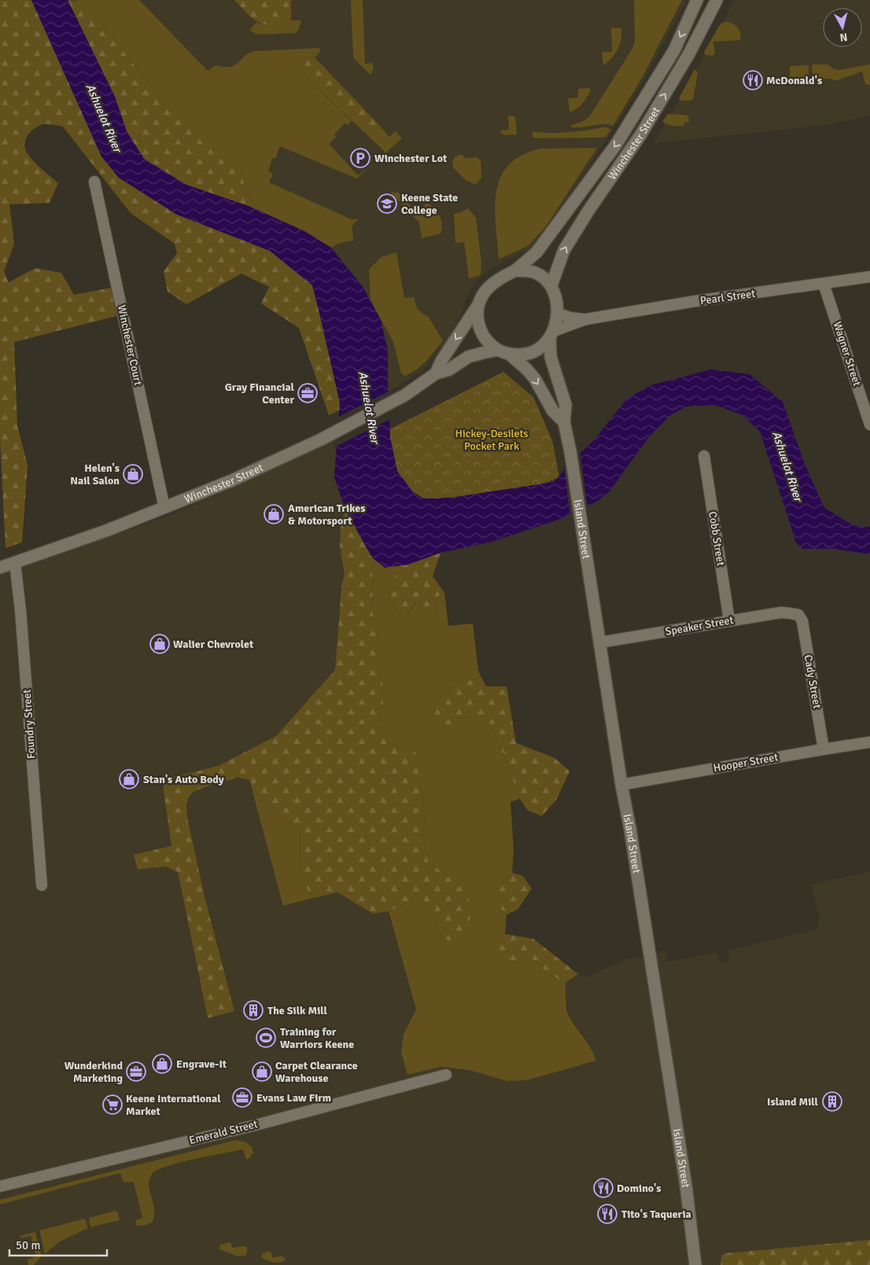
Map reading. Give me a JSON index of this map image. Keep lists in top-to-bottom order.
{
  "streets": {
    "street": [
      "Winchester Street",
      "Pearl Street",
      "Winchester Court",
      "Wagner Street",
      "Island Street",
      "Cobb Street",
      "Speaker Street",
      "Cady Street",
      "Foundry Street",
      "Hooper Street",
      "Emerald Street"
    ]
  },
  "crossings": [
    ["Winchester Street", "Pearl Street"],
    ["Winchester Street", "Winchester Court"],
    ["Winchester Street", "Island Street"],
    ["Winchester Street", "Foundry Street"],
    ["Pearl Street", "Wagner Street"],
    ["Pearl Street", "Island Street"],
    ["Island Street", "Speaker Street"],
    ["Island Street", "Hooper Street"],
    ["Cobb Street", "Speaker Street"],
    ["Speaker Street", "Cady Street"],
    ["Cady Street", "Hooper Street"]
  ],
  "water": ["Ashuelot River"],
  "parks": ["Hickey-Desilets Pocket Park"],
  "places": {
    "restaurant": ["McDonald's", "Domino's", "Tito's Taqueria"],
    "parking": ["Winchester Lot"],
    "school or university": ["Keene State College"],
    "office": ["Gray Financial Center", "Wunderkind Marketing", "Evans Law Firm"],
    "shop": [
      "Helen's Nail Salon",
      "American Trikes & Motorsport",
      "Walier Chevrolet",
      "Stan's Auto Body",
      "Engrave-It",
      "Carpet Clearance Warehouse"
    ],
    "building": ["The Silk Mill", "Island Mill"],
    "sports": ["Training for Warriors Keene"],
    "supermarket": ["Keene International Market"]
  },
  "scale_bar": "50 m",
  "north": "bottom"
}
